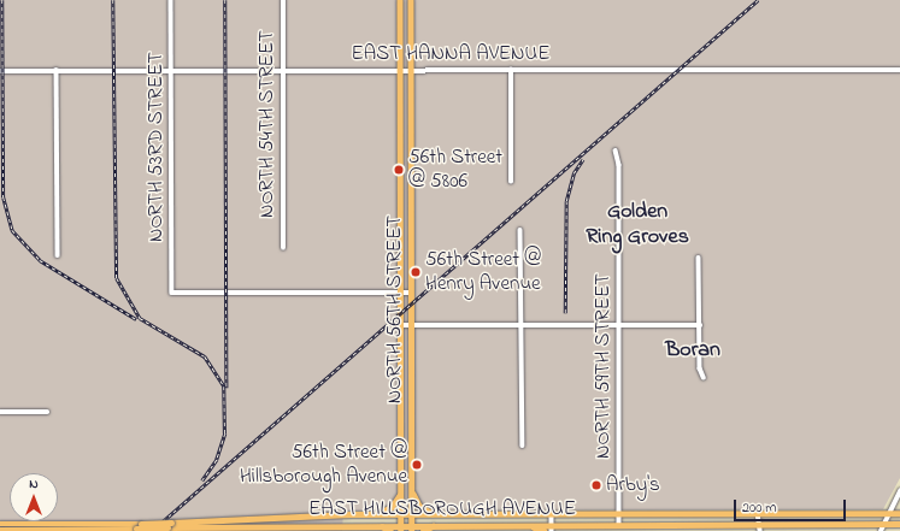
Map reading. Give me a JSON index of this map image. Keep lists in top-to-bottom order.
{
  "streets": {
    "main road": ["NORTH 56TH STREET", "EAST HILLSBOROUGH AVENUE"],
    "street": [
      "EAST HANNA AVENUE",
      "NORTH 54TH STREET",
      "NORTH 53RD STREET",
      "NORTH 59TH STREET"
    ]
  },
  "crossings": [
    ["EAST HANNA AVENUE", "NORTH 54TH STREET"],
    ["EAST HANNA AVENUE", "NORTH 53RD STREET"],
    ["EAST HANNA AVENUE", "NORTH 56TH STREET"],
    ["NORTH 53RD STREET", "NORTH 56TH STREET"],
    ["NORTH 56TH STREET", "EAST HILLSBOROUGH AVENUE"],
    ["NORTH 59TH STREET", "EAST HILLSBOROUGH AVENUE"]
  ],
  "districts": ["Golden Ring Groves", "Boran"],
  "places": [
    "56th Street @ 5806",
    "56th Street @ Henry Avenue",
    "56th Street @ Hillsborough Avenue",
    "Arby's"
  ],
  "scale_bar": "200 m",
  "north": "top"
}
